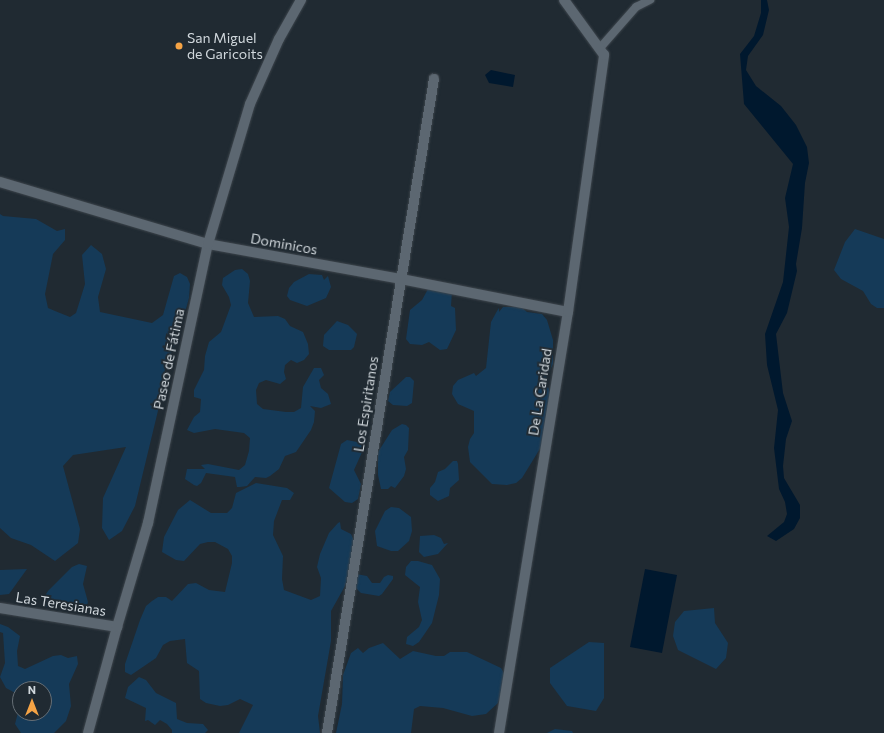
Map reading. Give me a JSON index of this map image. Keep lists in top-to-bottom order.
{
  "streets": {
    "street": [
      "Dominicos",
      "Paseo de Fátima",
      "De La Caridad",
      "Los Espiritanos",
      "Las Teresianas"
    ]
  },
  "crossings": [
    ["Dominicos", "Paseo de Fátima"],
    ["Dominicos", "De La Caridad"],
    ["Dominicos", "Los Espiritanos"],
    ["Paseo de Fátima", "Las Teresianas"]
  ],
  "places": ["San Miguel de Garicoits"],
  "north": "top"
}
